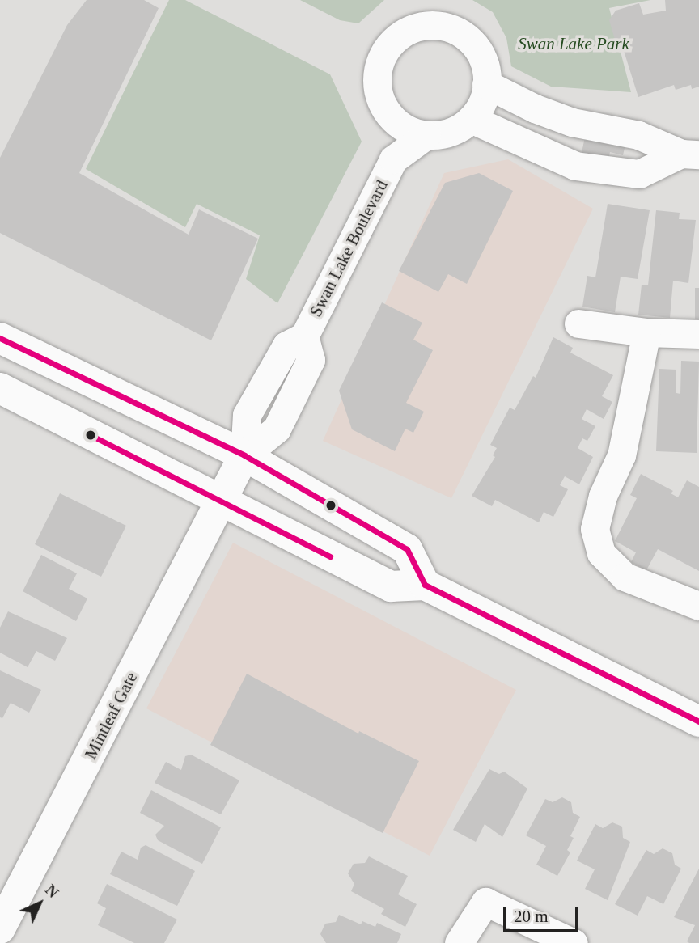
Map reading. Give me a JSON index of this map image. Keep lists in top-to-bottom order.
{
  "streets": {
    "main road": ["Mintleaf Gate"],
    "street": ["Swan Lake Boulevard"]
  },
  "crossings": [
    ["Swan Lake Boulevard", "Mintleaf Gate"]
  ],
  "parks": ["Swan Lake Park"],
  "scale_bar": "20 m",
  "north": "top right"
}
